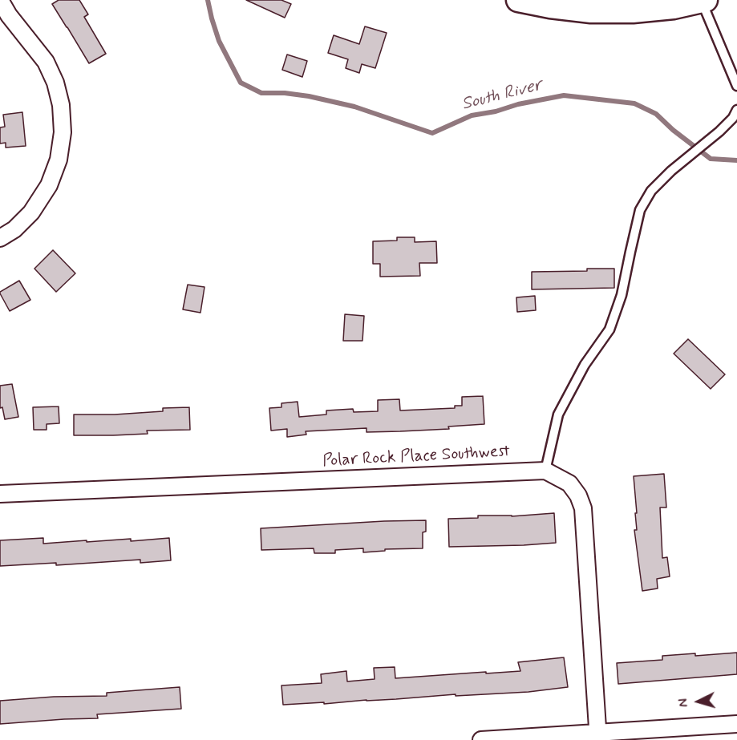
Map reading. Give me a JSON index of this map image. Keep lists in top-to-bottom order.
{
  "streets": {
    "street": ["Polar Rock Place Southwest"]
  },
  "water": ["South River"],
  "north": "left"
}
